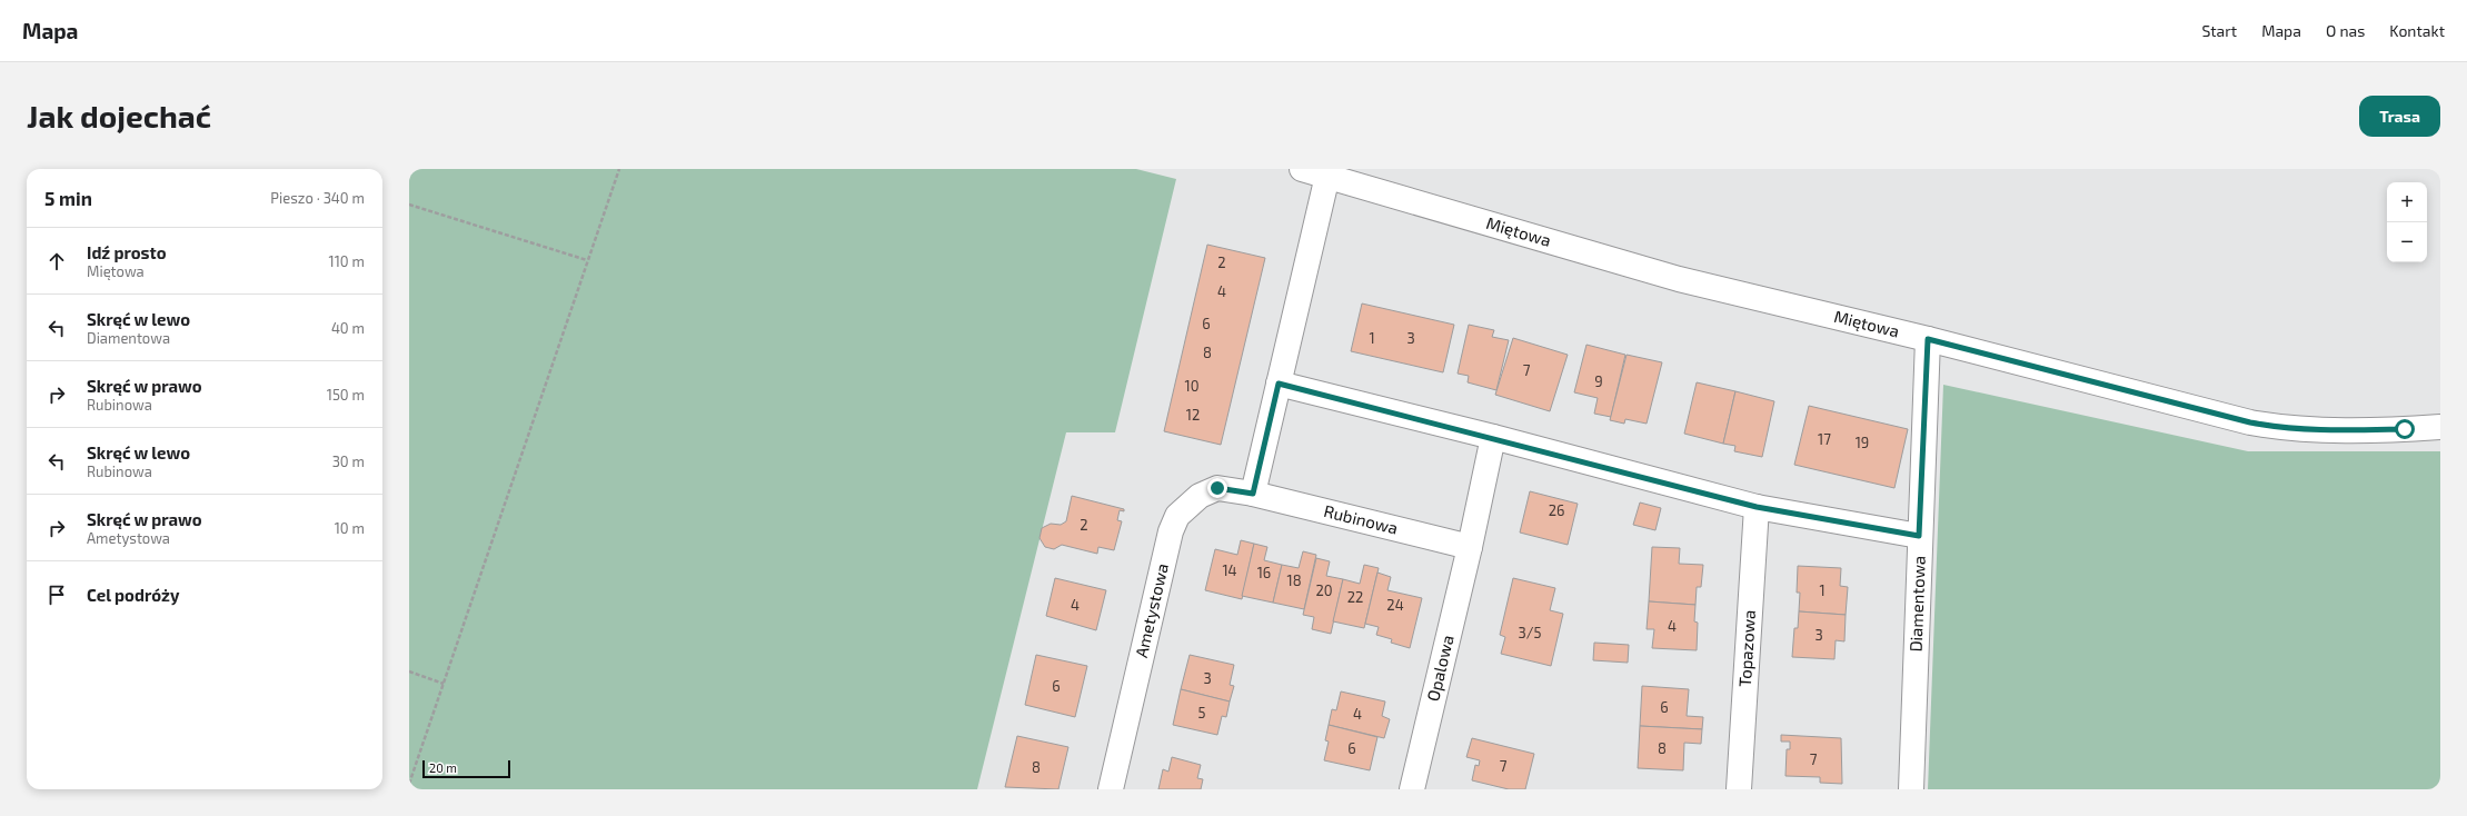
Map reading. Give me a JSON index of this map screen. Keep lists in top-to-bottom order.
{
  "streets": {
    "street": [
      "Miętowa",
      "Rubinowa",
      "Diamentowa",
      "Ametystowa",
      "Topazowa",
      "Opalowa"
    ]
  },
  "crossings": [
    ["Miętowa", "Diamentowa"],
    ["Rubinowa", "Ametystowa"],
    ["Rubinowa", "Opalowa"]
  ],
  "house_numbers": [
    "2",
    "4",
    "6",
    "1",
    "3",
    "8",
    "7",
    "9",
    "10",
    "12",
    "17",
    "19",
    "26",
    "2",
    "14",
    "16",
    "18",
    "20",
    "1",
    "22",
    "4",
    "24",
    "4",
    "3/5",
    "3",
    "3",
    "6",
    "6",
    "5",
    "4",
    "6",
    "8",
    "7",
    "7",
    "8"
  ],
  "scale_bar": "20 m",
  "page": {
    "header": "Mapa",
    "nav": [
      "Start",
      "Mapa",
      "O nas",
      "Kontakt"
    ],
    "buttons": "Trasa",
    "title": "Jak dojechać",
    "heading": ["5 min", "Pieszo · 340 m"],
    "map_buttons": ["+", "−"],
    "list": [
      ["Idź prosto", "Miętowa", "110 m"],
      ["Skręć w lewo", "Diamentowa", "40 m"],
      ["Skręć w prawo", "Rubinowa", "150 m"],
      ["Skręć w lewo", "Rubinowa", "30 m"],
      ["Skręć w prawo", "Ametystowa", "10 m"],
      "Cel podróży"
    ],
    "scale": "20 m"
  }
}
